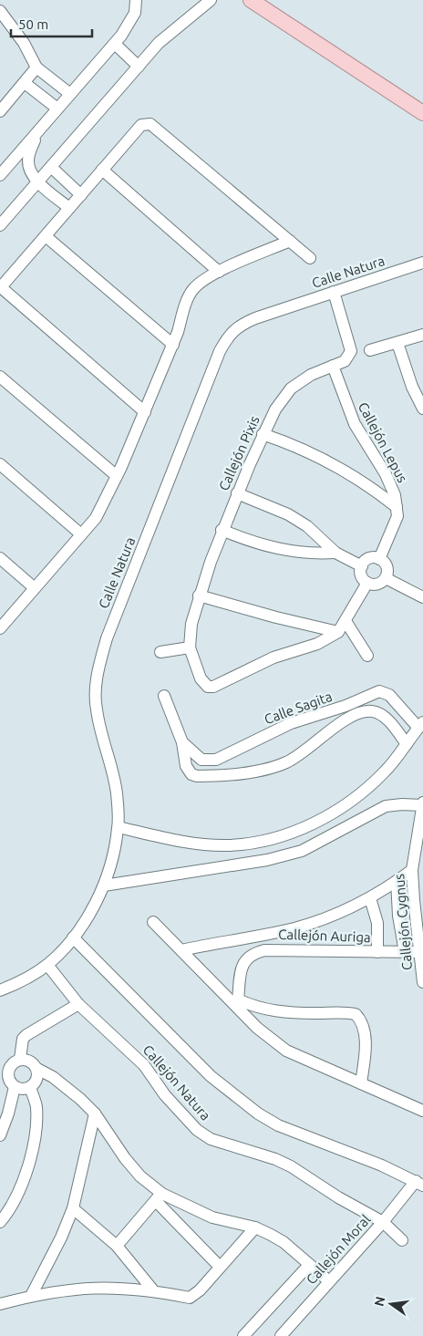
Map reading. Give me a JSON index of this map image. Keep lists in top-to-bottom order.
{
  "streets": {
    "street": [
      "Calle Natura",
      "Callejón Lepus",
      "Callejón Pixis",
      "Calle Sagita",
      "Callejón Cygnus",
      "Callejón Auriga",
      "Callejón Natura",
      "Callejón Moral"
    ]
  },
  "crossings": [
    ["Calle Natura", "Callejón Pixis"],
    ["Calle Natura", "Callejón Natura"],
    ["Callejón Lepus", "Callejón Pixis"],
    ["Callejón Cygnus", "Callejón Auriga"],
    ["Callejón Natura", "Callejón Moral"]
  ],
  "scale_bar": "50 m",
  "north": "left"
}
